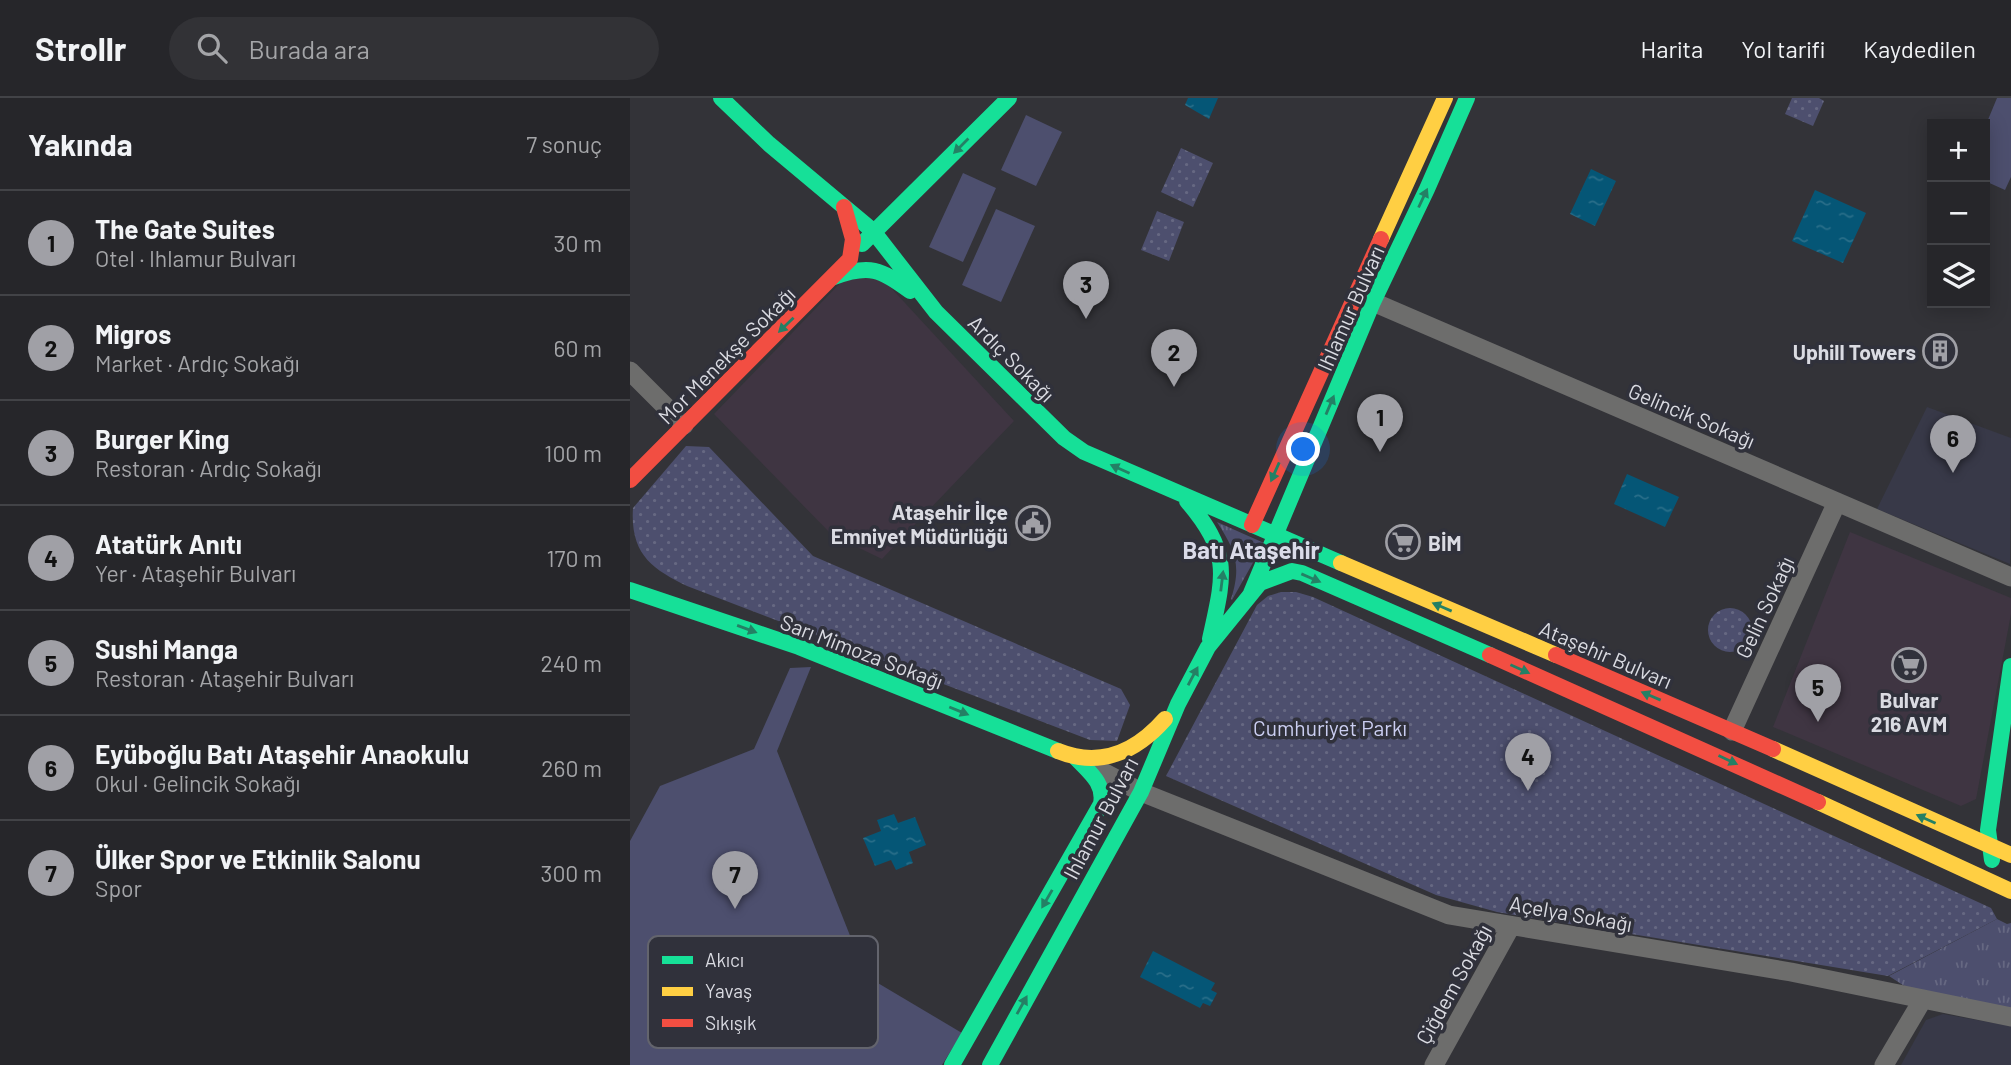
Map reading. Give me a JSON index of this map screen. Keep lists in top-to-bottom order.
{
  "streets": {
    "main road": [
      "Ihlamur Bulvarı",
      "Mor Menekşe Sokağı",
      "Ardıç Sokağı",
      "Sarı Mimoza Sokağı",
      "Ataşehir Bulvarı"
    ],
    "street": [
      "Gelincik Sokağı",
      "Gelin Sokağı",
      "Açelya Sokağı",
      "Çiğdem Sokağı"
    ]
  },
  "crossings": [
    ["Ihlamur Bulvarı", "Ardıç Sokağı"],
    ["Ihlamur Bulvarı", "Gelincik Sokağı"],
    ["Ihlamur Bulvarı", "Sarı Mimoza Sokağı"],
    ["Ihlamur Bulvarı", "Ataşehir Bulvarı"],
    ["Ihlamur Bulvarı", "Açelya Sokağı"],
    ["Mor Menekşe Sokağı", "Ardıç Sokağı"],
    ["Ardıç Sokağı", "Ataşehir Bulvarı"],
    ["Gelincik Sokağı", "Gelin Sokağı"],
    ["Gelin Sokağı", "Ataşehir Bulvarı"],
    ["Sarı Mimoza Sokağı", "Açelya Sokağı"],
    ["Açelya Sokağı", "Çiğdem Sokağı"]
  ],
  "one_way": ["Mor Menekşe Sokağı", "Ardıç Sokağı", "Sarı Mimoza Sokağı"],
  "districts": ["Batı Ataşehir"],
  "parks": ["Cumhuriyet Parkı"],
  "places": {
    "building": ["Uphill Towers"],
    "public building": ["Ataşehir İlçe Emniyet Müdürlüğü"],
    "supermarket": ["BİM", "Bulvar 216 AVM"]
  },
  "legend": ["Akıcı", "Yavaş", "Sıkışık"],
  "page": {
    "header": "Strollr",
    "search": "Burada ara",
    "nav": ["Harita", "Yol tarifi", "Kaydedilen"],
    "heading": ["Yakında", "7 sonuç"],
    "map_buttons": ["+", "−"],
    "list": [
      {
        "mark": "1",
        "name": "The Gate Suites",
        "note": "Otel · Ihlamur Bulvarı",
        "value": "30 m"
      },
      {
        "mark": "2",
        "name": "Migros",
        "note": "Market · Ardıç Sokağı",
        "value": "60 m"
      },
      {
        "mark": "3",
        "name": "Burger King",
        "note": "Restoran · Ardıç Sokağı",
        "value": "100 m"
      },
      {
        "mark": "4",
        "name": "Atatürk Anıtı",
        "note": "Yer · Ataşehir Bulvarı",
        "value": "170 m"
      },
      {
        "mark": "5",
        "name": "Sushi Manga",
        "note": "Restoran · Ataşehir Bulvarı",
        "value": "240 m"
      },
      {
        "mark": "6",
        "name": "Eyüboğlu Batı Ataşehir Anaokulu",
        "note": "Okul · Gelincik Sokağı",
        "value": "260 m"
      },
      {
        "mark": "7",
        "name": "Ülker Spor ve Etkinlik Salonu",
        "note": "Spor",
        "value": "300 m"
      }
    ],
    "pins": [
      "3",
      "2",
      "1",
      "6",
      "5",
      "4",
      "7"
    ]
  }
}
